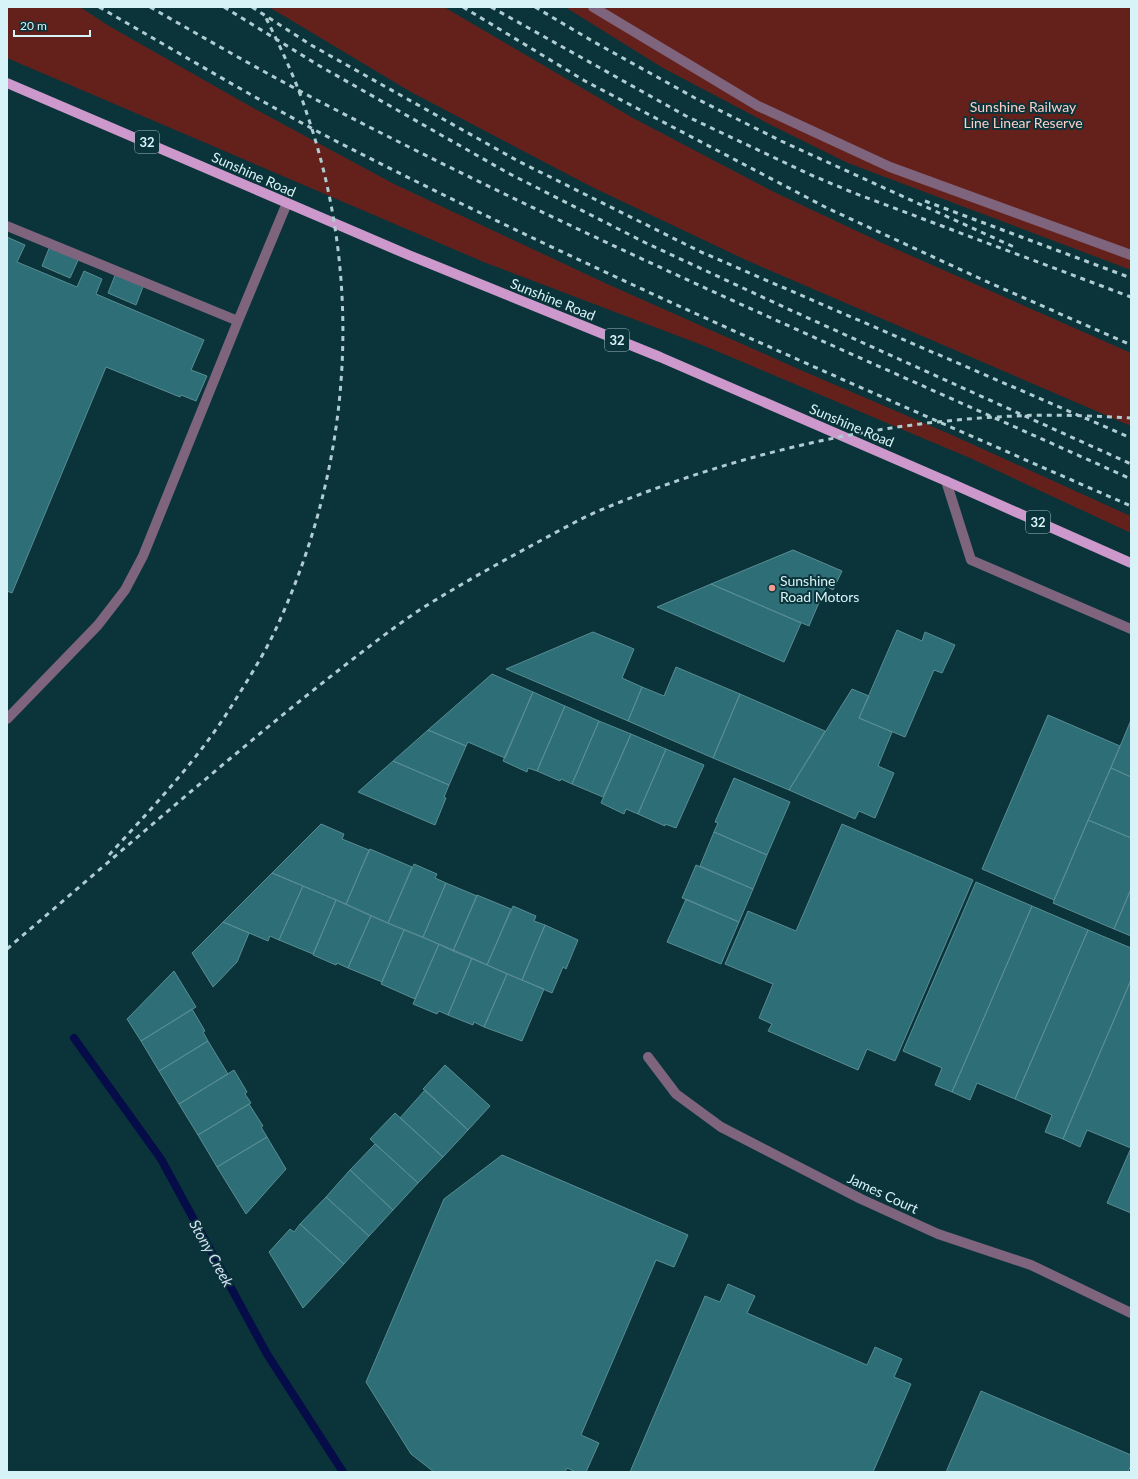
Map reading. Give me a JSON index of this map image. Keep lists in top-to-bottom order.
{
  "streets": {
    "main road": ["32", "Sunshine Road"],
    "street": ["James Court"]
  },
  "water": ["Stony Creek"],
  "parks": ["Sunshine Railway Line Linear Reserve"],
  "places": ["Sunshine Road Motors"],
  "scale_bar": "20 m"
}
